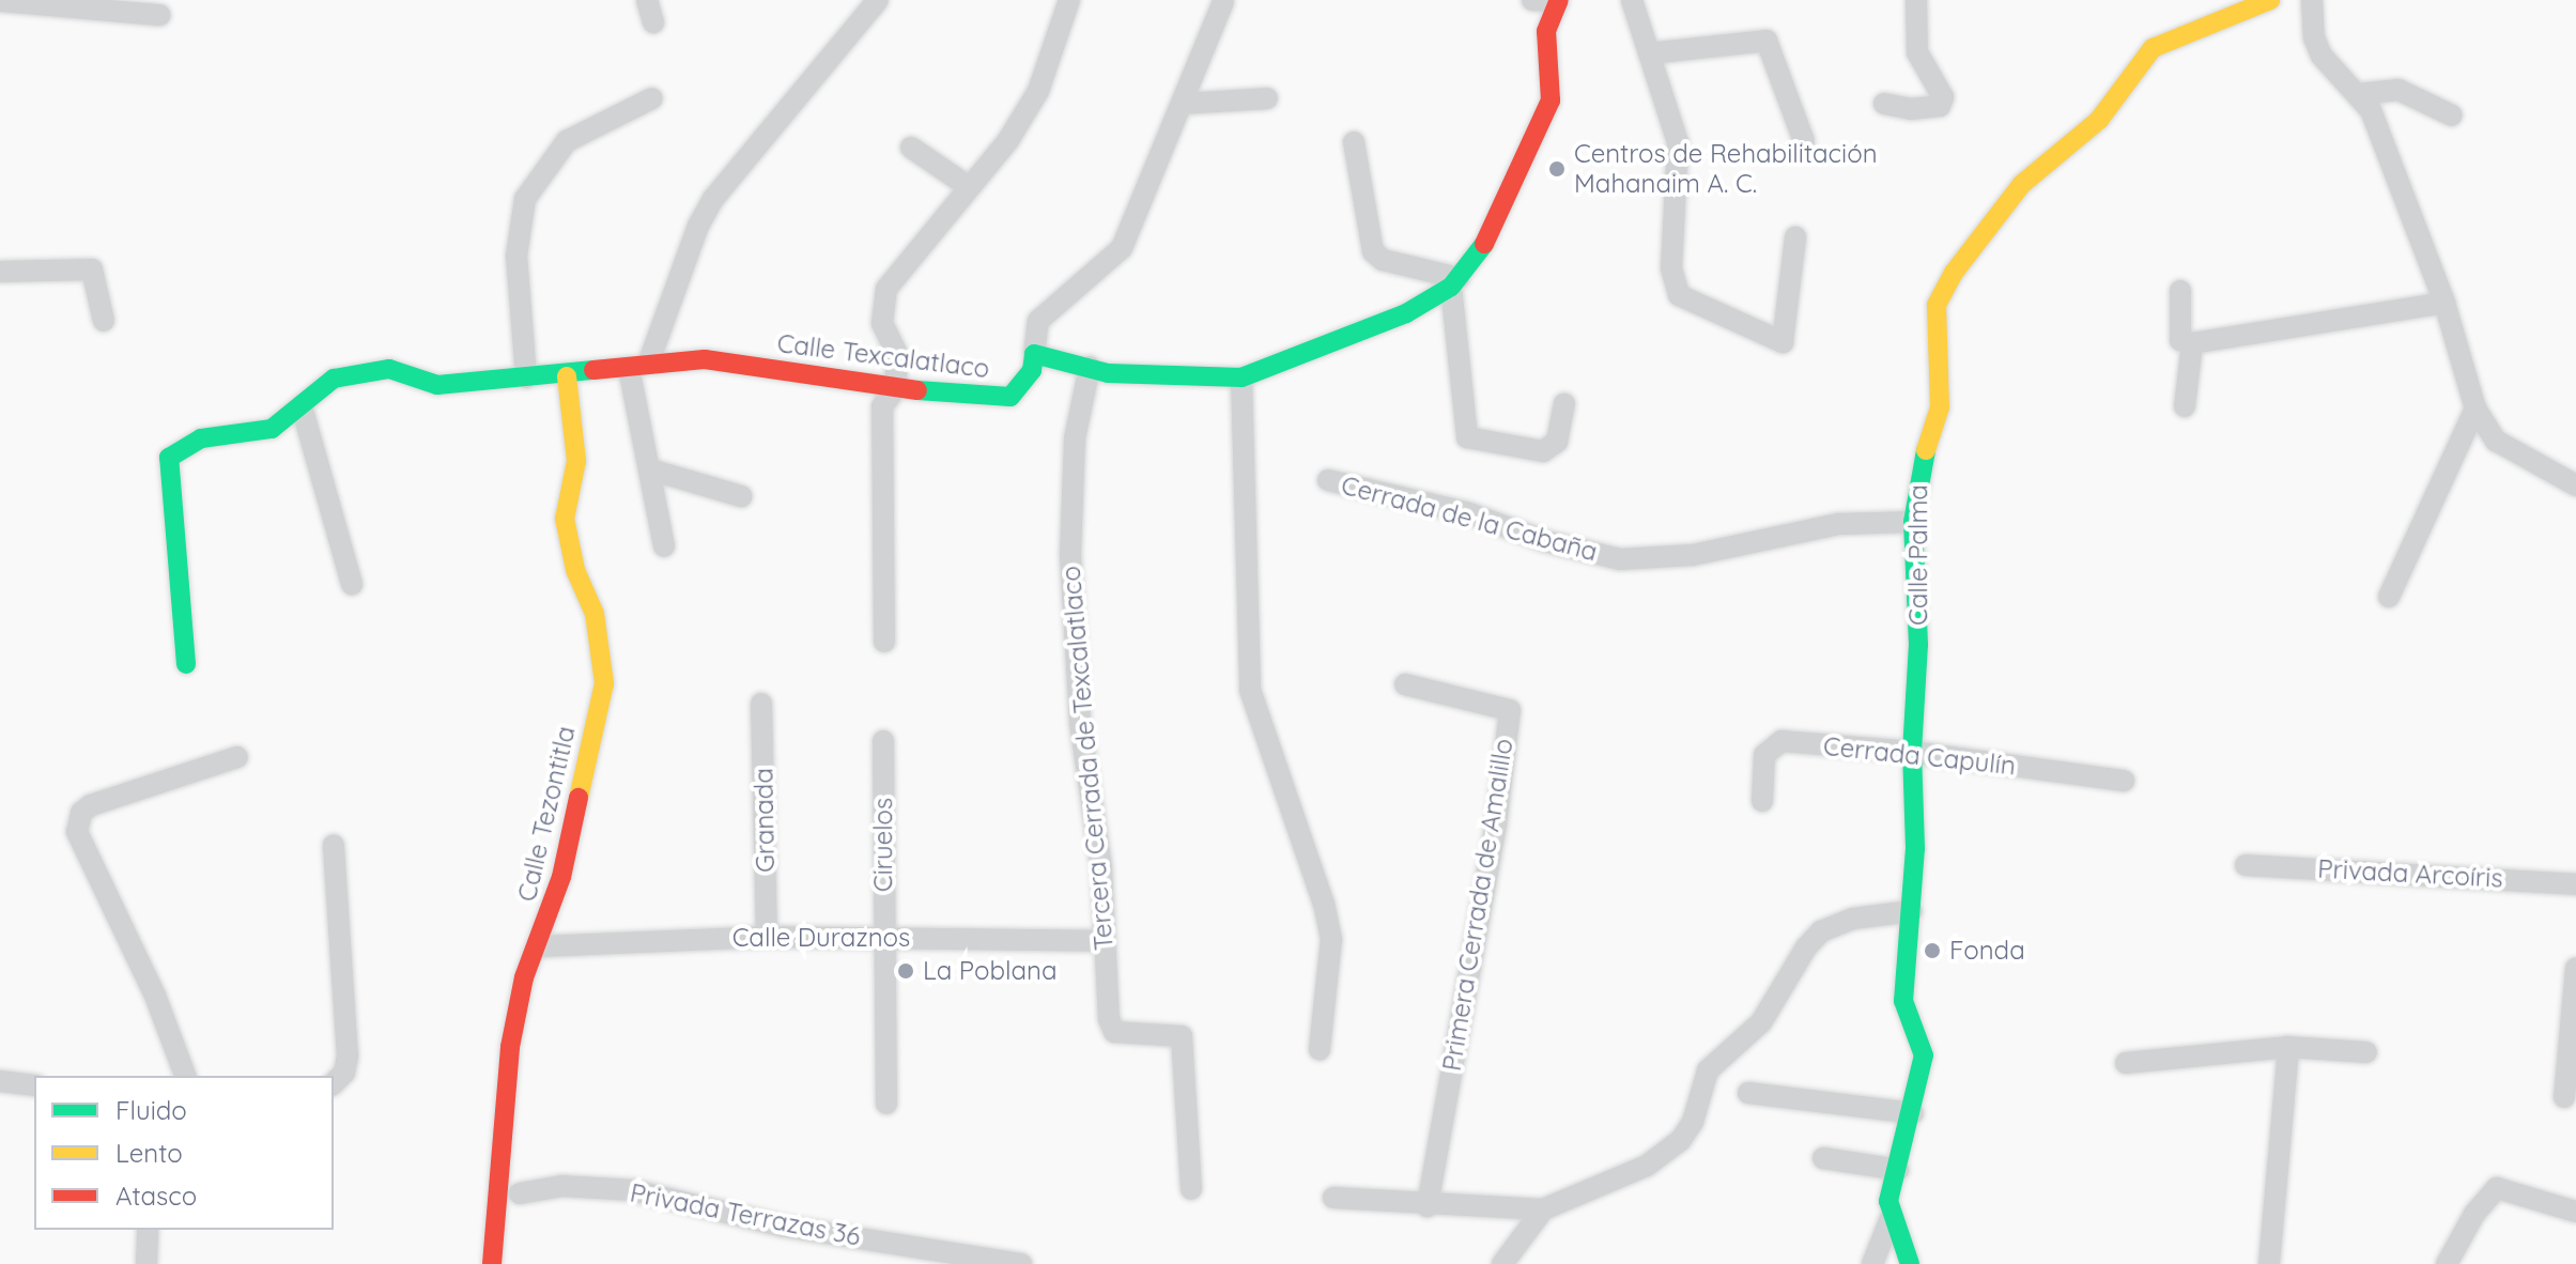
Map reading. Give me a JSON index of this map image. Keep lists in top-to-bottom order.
{
  "streets": {
    "street": [
      "Calle Texcalatlaco",
      "Cerrada de la Cabaña",
      "Calle Palma",
      "Cerrada Capulín",
      "Tercera Cerrada de Texcalatlaco",
      "Calle Tezontitla",
      "Granada",
      "Ciruelos",
      "Privada Arcoíris",
      "Primera Cerrada de Amalillo",
      "Calle Duraznos",
      "Privada Terrazas 36"
    ]
  },
  "crossings": [
    ["Calle Texcalatlaco", "Calle Tezontitla"],
    ["Cerrada de la Cabaña", "Calle Palma"],
    ["Calle Palma", "Cerrada Capulín"],
    ["Tercera Cerrada de Texcalatlaco", "Calle Duraznos"],
    ["Calle Tezontitla", "Calle Duraznos"],
    ["Granada", "Calle Duraznos"],
    ["Ciruelos", "Calle Duraznos"]
  ],
  "places": ["Centros de Rehabilitación Mahanaim A. C.", "Fonda", "La Poblana"],
  "legend": ["Fluido", "Lento", "Atasco"]
}
